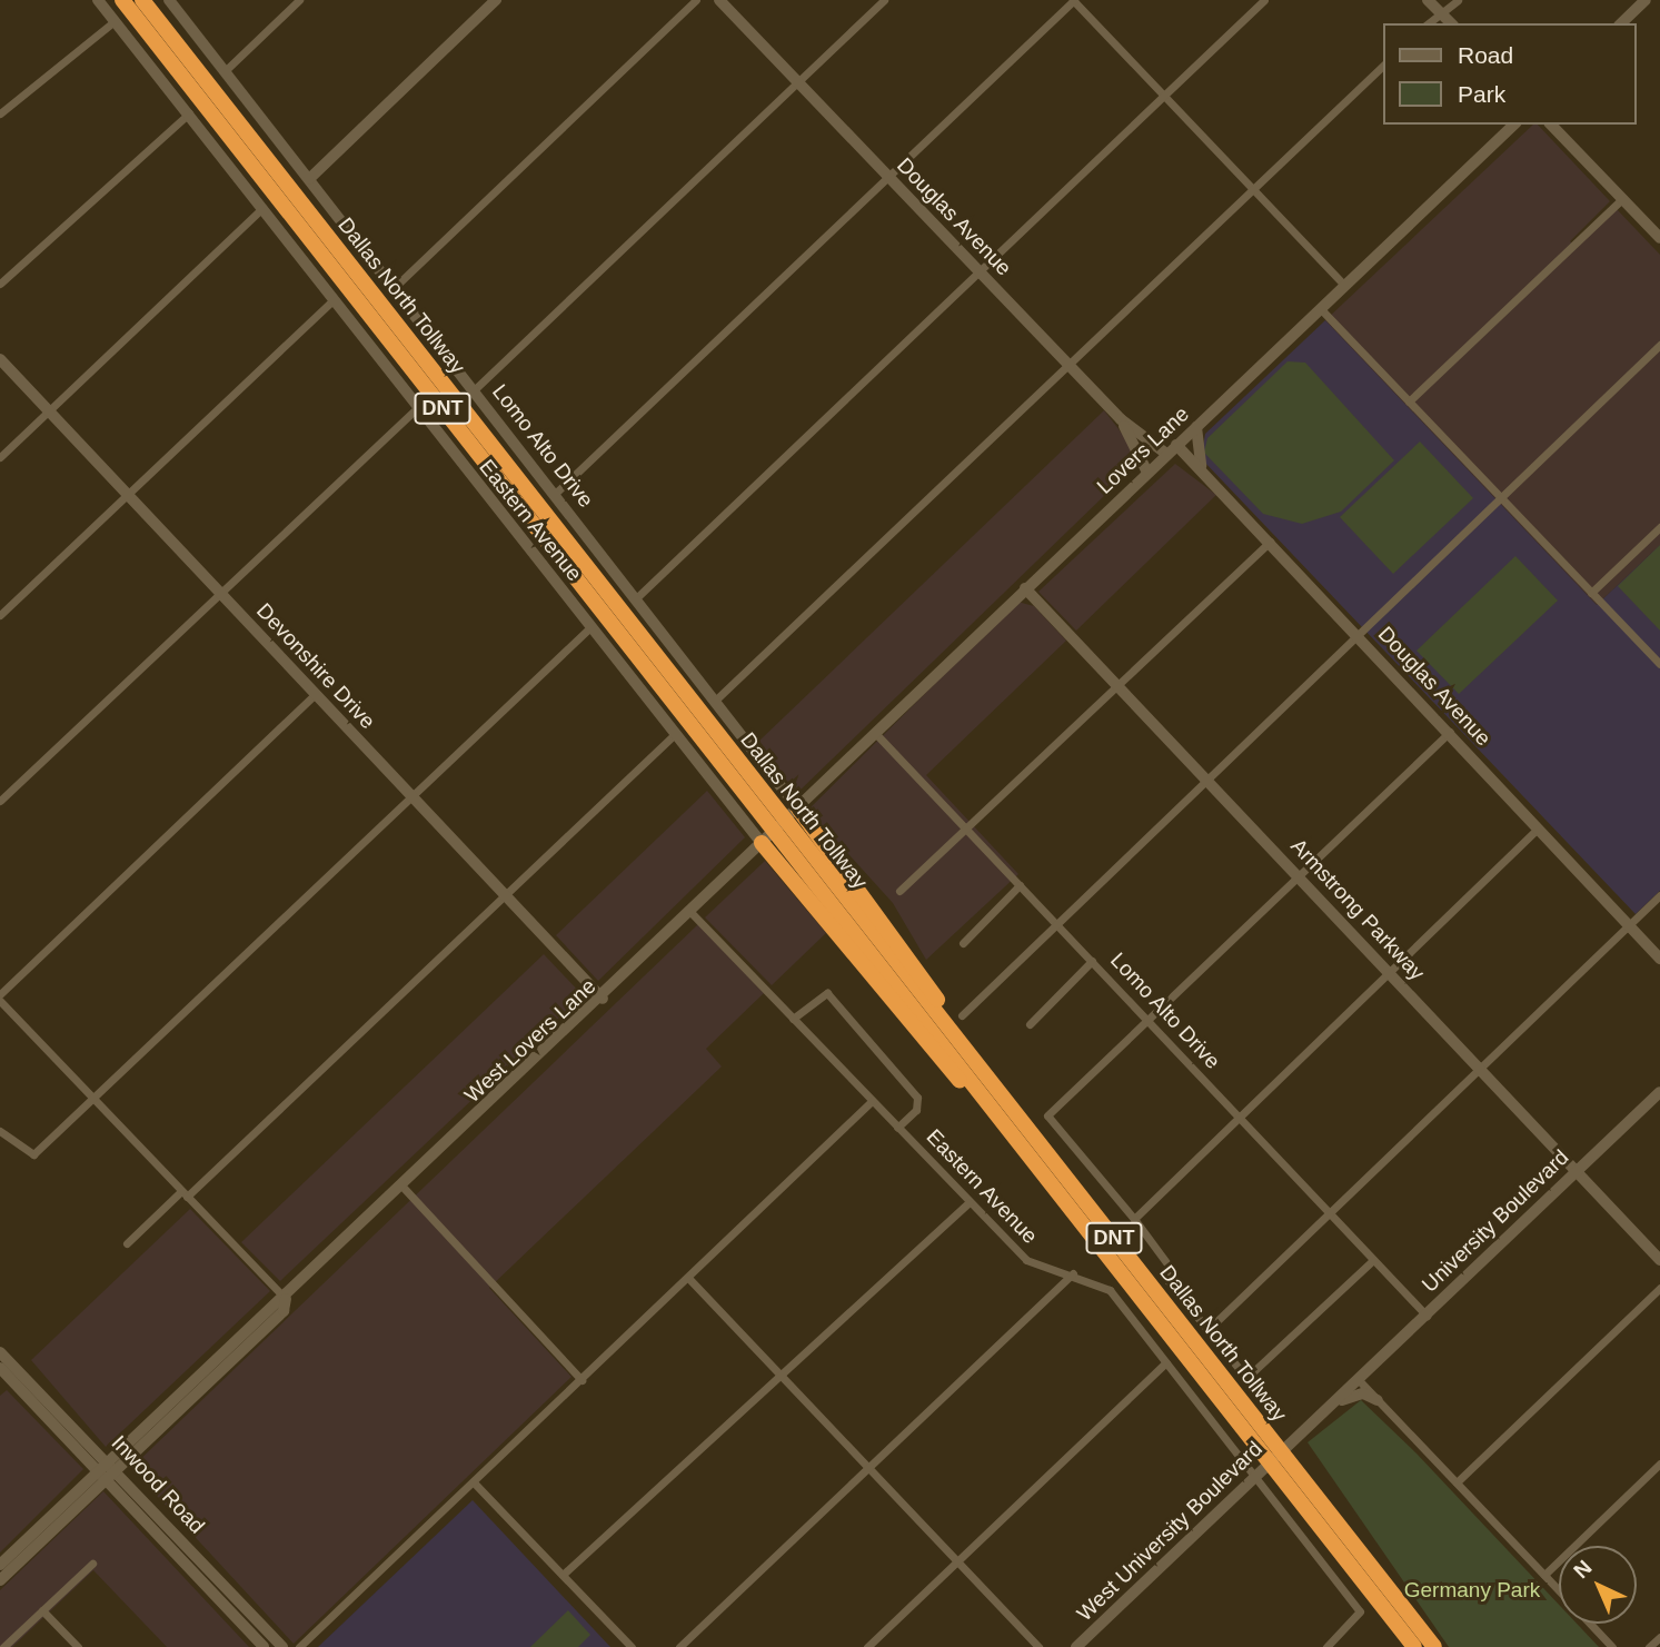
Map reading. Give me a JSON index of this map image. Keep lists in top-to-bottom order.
{
  "streets": {
    "highway": ["Dallas North Tollway", "DNT"],
    "street": [
      "Douglas Avenue",
      "Lomo Alto Drive",
      "Lovers Lane",
      "Eastern Avenue",
      "Devonshire Drive",
      "Armstrong Parkway",
      "West Lovers Lane",
      "University Boulevard",
      "Inwood Road",
      "West University Boulevard"
    ]
  },
  "crossings": [
    ["Douglas Avenue", "Lovers Lane"],
    ["Lomo Alto Drive", "Lovers Lane"],
    ["Lomo Alto Drive", "West Lovers Lane"],
    ["Lomo Alto Drive", "University Boulevard"],
    ["Lovers Lane", "Armstrong Parkway"],
    ["Lovers Lane", "West Lovers Lane"],
    ["Eastern Avenue", "West Lovers Lane"],
    ["Eastern Avenue", "West University Boulevard"],
    ["Devonshire Drive", "West Lovers Lane"],
    ["Armstrong Parkway", "University Boulevard"],
    ["West Lovers Lane", "Inwood Road"],
    ["University Boulevard", "West University Boulevard"]
  ],
  "parks": ["Germany Park"],
  "legend": ["Road", "Park"],
  "north": "top left"
}
